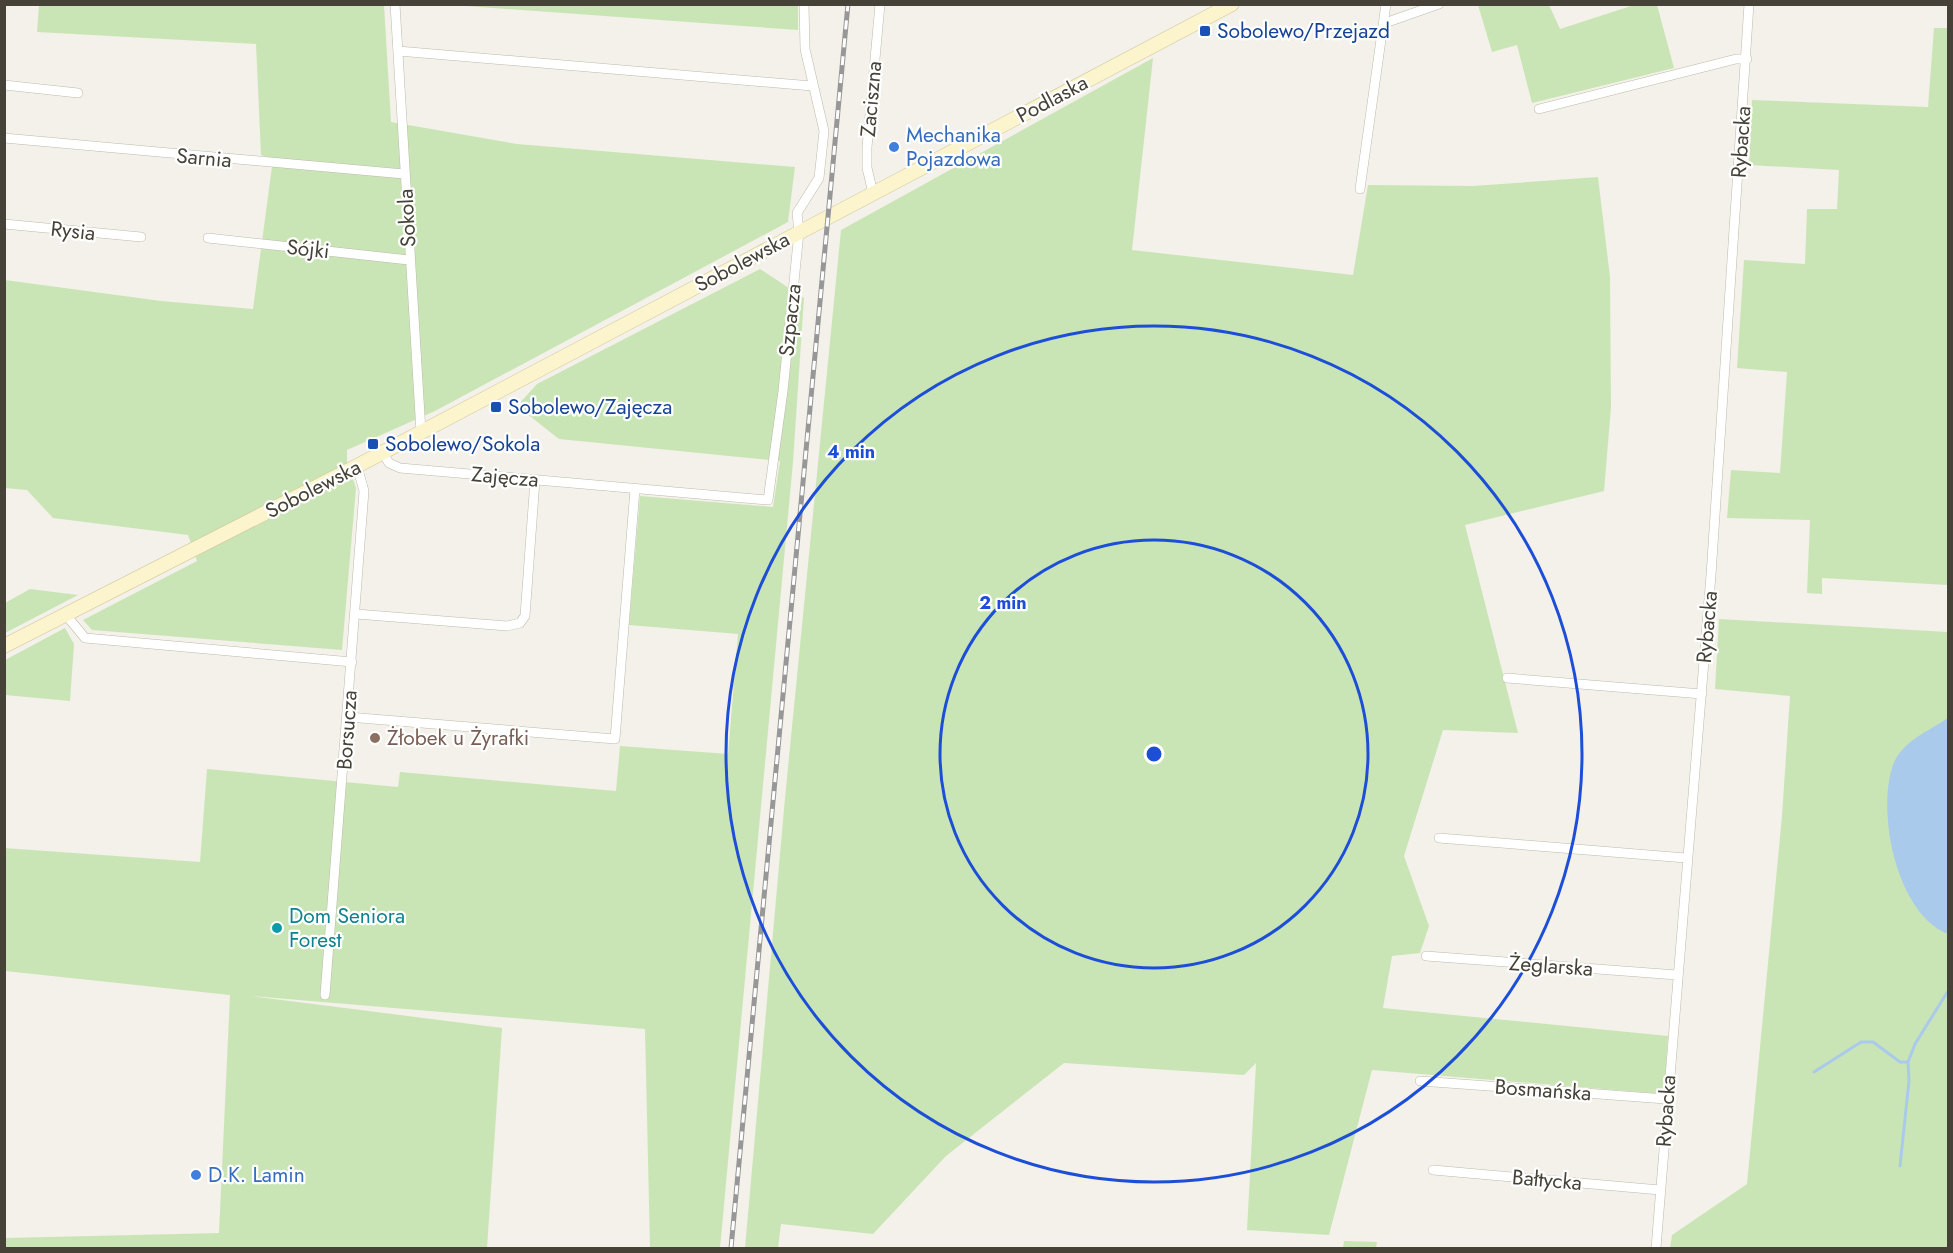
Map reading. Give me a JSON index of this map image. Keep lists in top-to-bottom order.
{
  "streets": {
    "street": [
      "Zaciszna",
      "Podlaska",
      "Rybacka",
      "Sarnia",
      "Sokola",
      "Rysia",
      "Sójki",
      "Sobolewska",
      "Szpacza",
      "Zajęcza",
      "Borsucza",
      "Żeglarska",
      "Bosmańska",
      "Bałtycka"
    ]
  },
  "crossings": [
    ["Zaciszna", "Podlaska"],
    ["Zaciszna", "Sobolewska"],
    ["Podlaska", "Sobolewska"],
    ["Rybacka", "Żeglarska"],
    ["Rybacka", "Bosmańska"],
    ["Rybacka", "Bałtycka"],
    ["Sarnia", "Sokola"],
    ["Sokola", "Sójki"],
    ["Sokola", "Sobolewska"],
    ["Sobolewska", "Szpacza"],
    ["Sobolewska", "Zajęcza"],
    ["Sobolewska", "Borsucza"],
    ["Szpacza", "Zajęcza"]
  ],
  "places": {
    "transit": ["Sobolewo/Przejazd", "Sobolewo/Zajęcza", "Sobolewo/Sokola"],
    "other": [
      "Mechanika Pojazdowa",
      "Żłobek u Żyrafki",
      "Dom Seniora Forest",
      "D.K. Lamin"
    ]
  },
  "rings": ["4 min", "2 min"]
}
